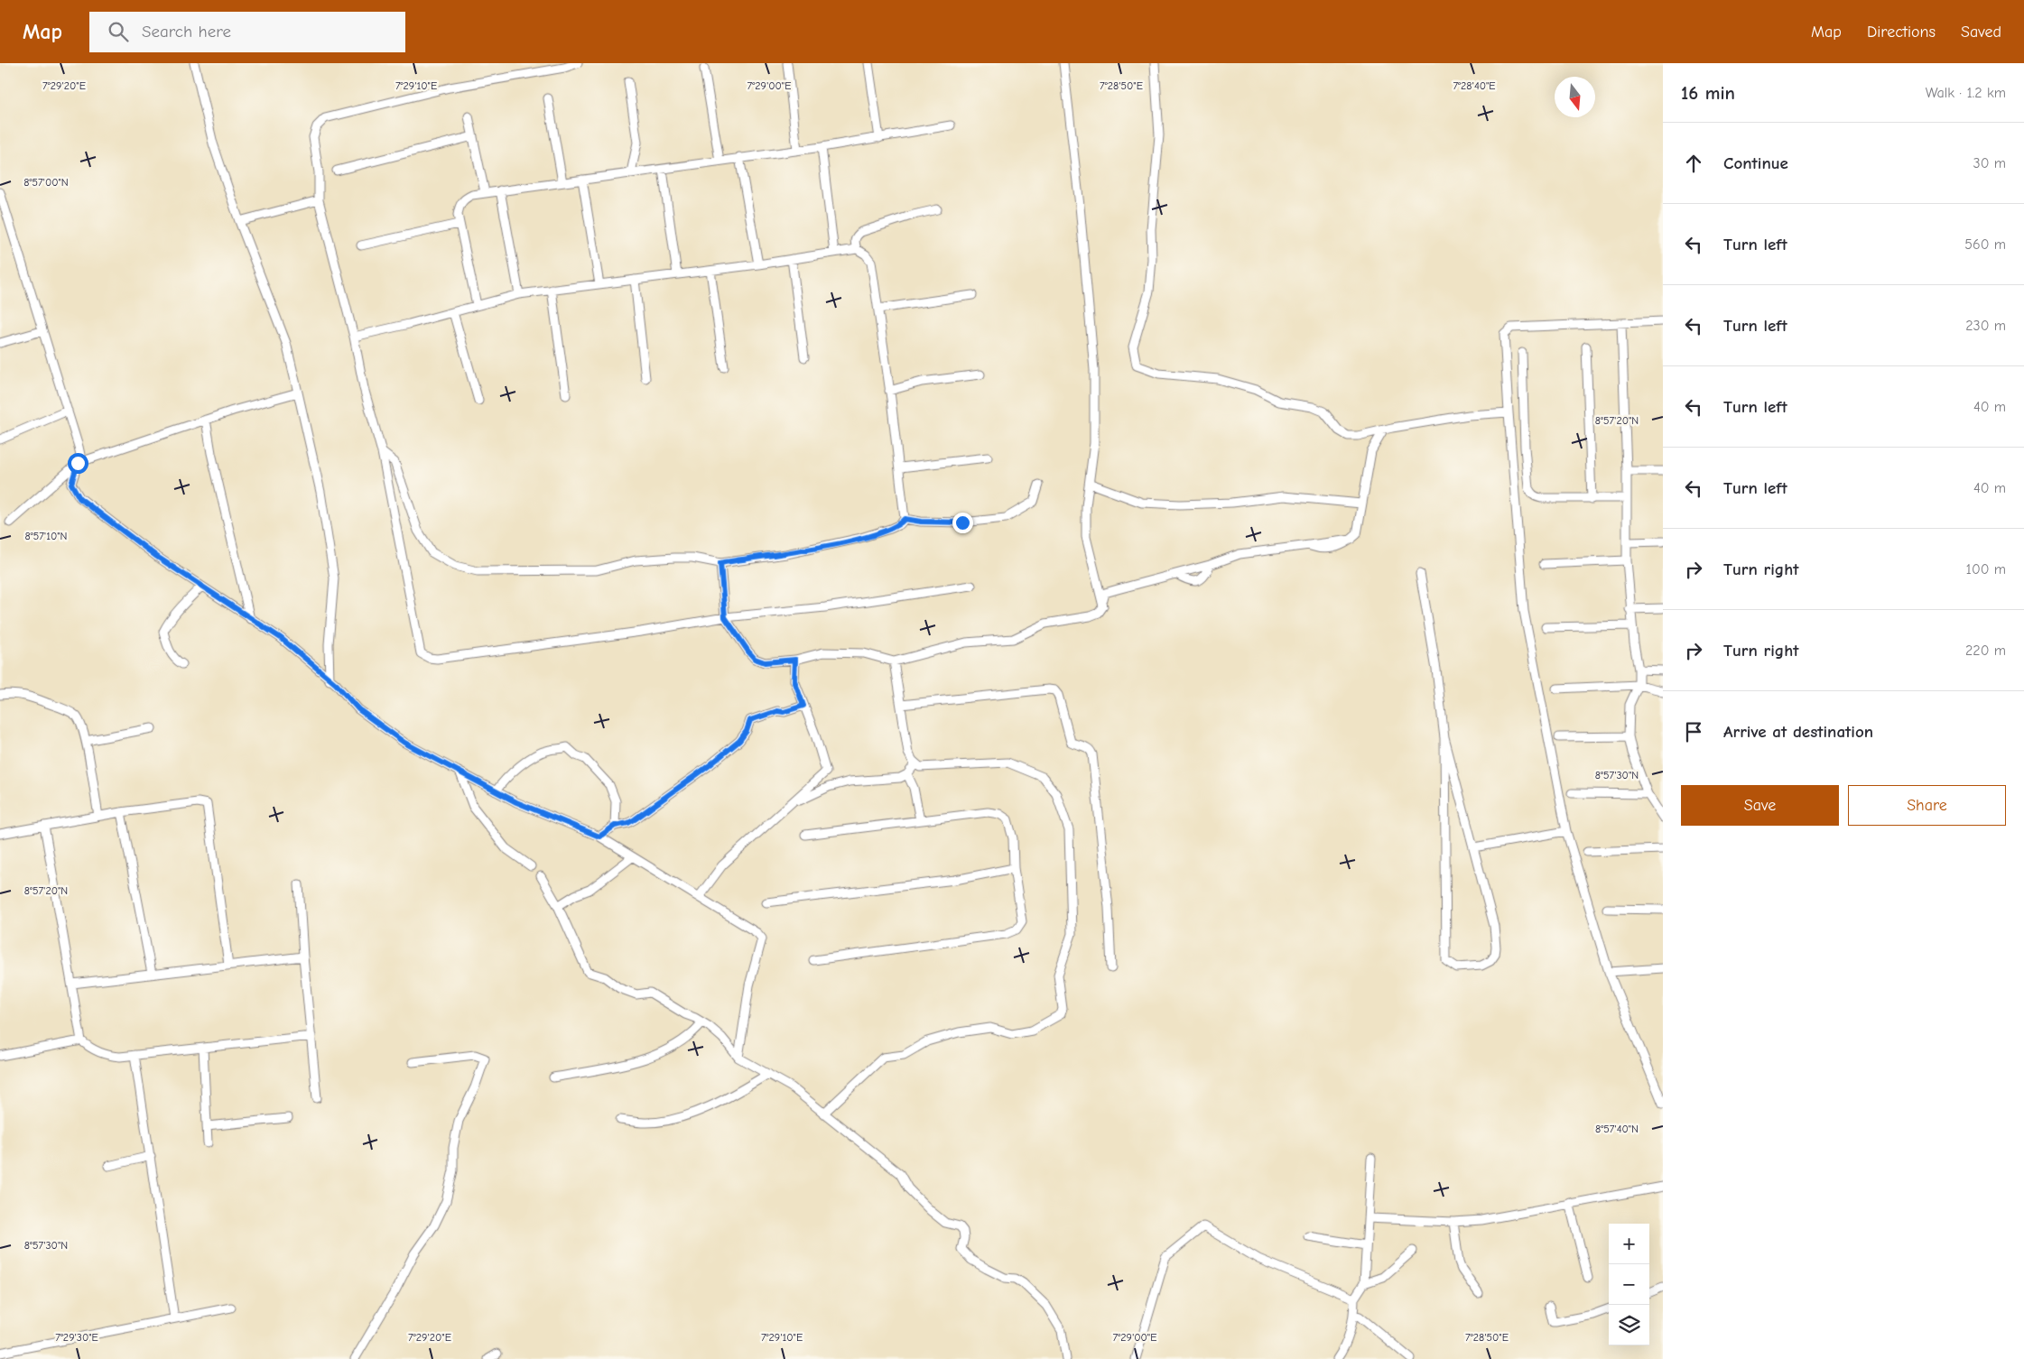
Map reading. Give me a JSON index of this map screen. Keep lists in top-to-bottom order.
{
  "north": "bottom",
  "page": {
    "header": "Map",
    "search": "Search here",
    "nav": ["Map", "Directions", "Saved"],
    "heading": ["16 min", "Walk · 1.2 km"],
    "list": [
      ["Continue", "30 m"],
      ["Turn left", "560 m"],
      ["Turn left", "230 m"],
      ["Turn left", "40 m"],
      ["Turn left", "40 m"],
      ["Turn right", "100 m"],
      ["Turn right", "220 m"],
      "Arrive at destination"
    ],
    "buttons": ["Save", "Share"],
    "map_buttons": ["+", "−"]
  },
  "coordinates": [
    "7°29'20\"E",
    "7°29'10\"E",
    "7°29'00\"E",
    "7°28'50\"E",
    "7°28'40\"E",
    "8°57'00\"N",
    "8°57'20\"N",
    "8°57'10\"N",
    "8°57'30\"N",
    "8°57'40\"N",
    "7°29'30\"E"
  ]
}
